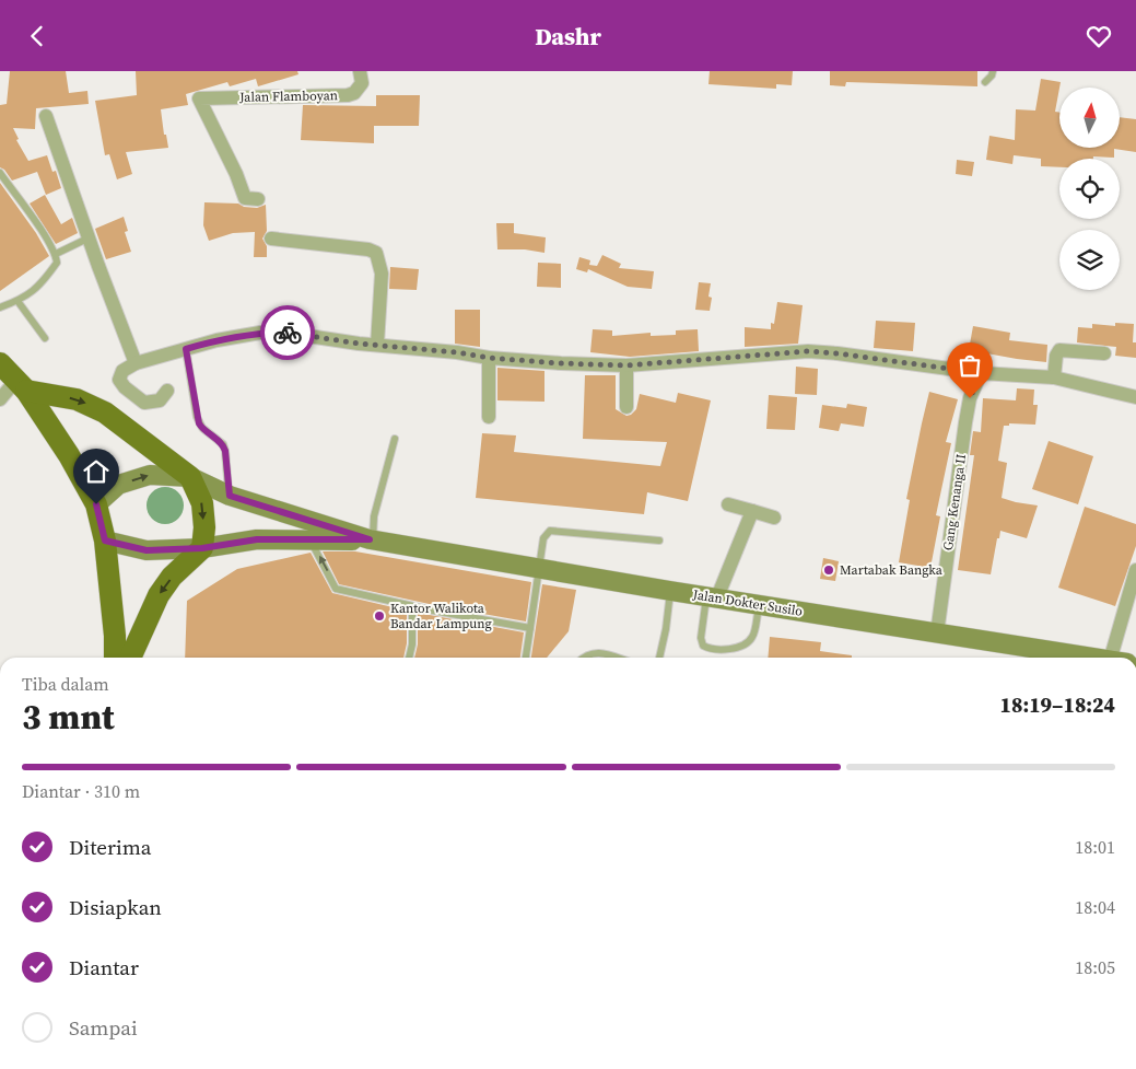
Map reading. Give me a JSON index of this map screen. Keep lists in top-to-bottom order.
{
  "streets": {
    "main road": ["Jalan Dokter Susilo"],
    "street": ["Jalan Flamboyan", "Gang Kenanga II"]
  },
  "crossings": [
    ["Gang Kenanga II", "Jalan Dokter Susilo"]
  ],
  "places": ["Martabak Bangka", "Kantor Walikota Bandar Lampung"],
  "north": "top",
  "page": {
    "header": "Dashr",
    "heading": ["3 mnt", "Tiba dalam", "18:19–18:24"],
    "bar": "Diantar · 310 m",
    "list": [
      ["Diterima", "18:01"],
      ["Disiapkan", "18:04"],
      ["Diantar", "18:05"],
      "Sampai"
    ]
  }
}
